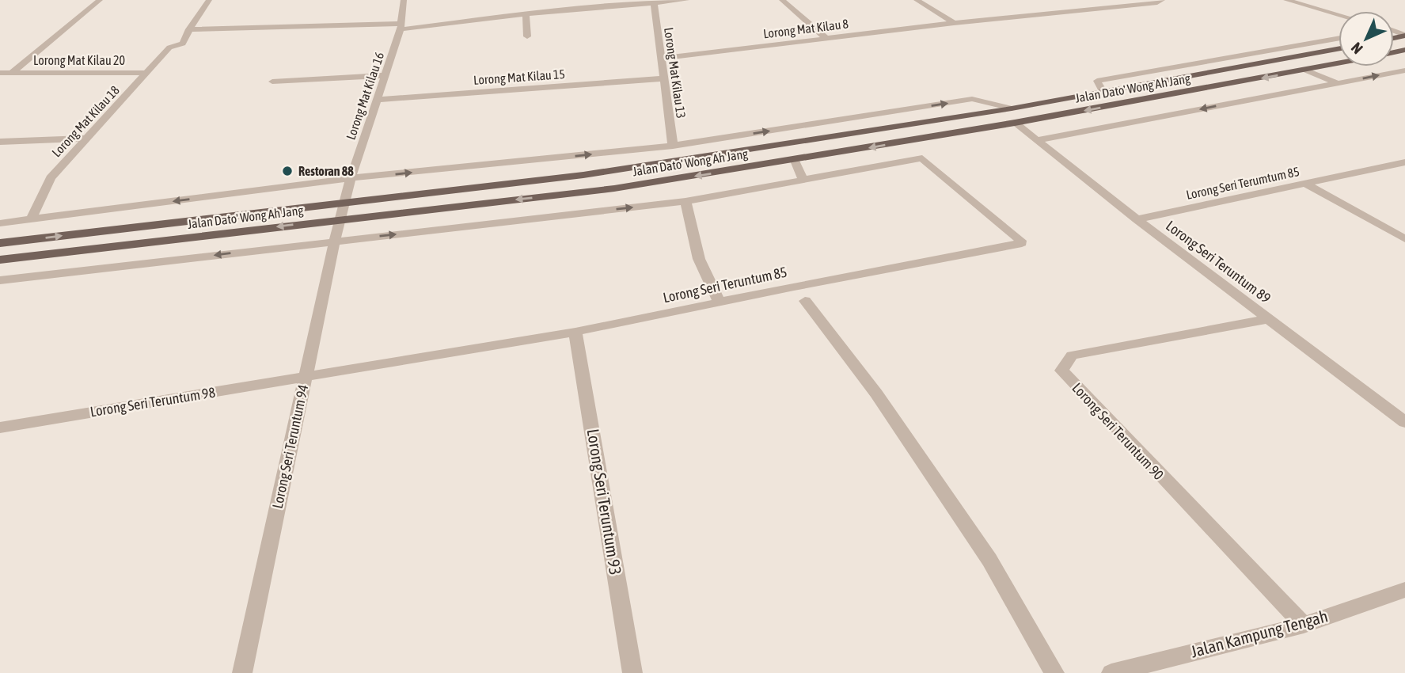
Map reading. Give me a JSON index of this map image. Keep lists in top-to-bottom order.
{
  "streets": {
    "main road": ["Jalan Dato' Wong Ah Jang"],
    "street": [
      "Lorong Mat Kilau 8",
      "Lorong Mat Kilau 20",
      "Lorong Mat Kilau 13",
      "Lorong Mat Kilau 15",
      "Lorong Mat Kilau 16",
      "Lorong Mat Kilau 18",
      "Lorong Seri Terumtum 85",
      "Lorong Seri Teruntum 89",
      "Lorong Seri Teruntum 85",
      "Lorong Seri Teruntum 98",
      "Lorong Seri Teruntum 90",
      "Lorong Seri Teruntum 94",
      "Lorong Seri Teruntum 93",
      "Jalan Kampung Tengah"
    ]
  },
  "crossings": [
    ["Lorong Mat Kilau 8", "Lorong Mat Kilau 13"],
    ["Lorong Mat Kilau 20", "Lorong Mat Kilau 18"],
    ["Lorong Mat Kilau 13", "Lorong Mat Kilau 15"],
    ["Lorong Mat Kilau 15", "Lorong Mat Kilau 16"],
    ["Jalan Dato' Wong Ah Jang", "Lorong Mat Kilau 16"],
    ["Jalan Dato' Wong Ah Jang", "Lorong Seri Teruntum 89"],
    ["Jalan Dato' Wong Ah Jang", "Lorong Seri Teruntum 94"],
    ["Lorong Mat Kilau 16", "Lorong Seri Teruntum 94"],
    ["Lorong Seri Terumtum 85", "Lorong Seri Teruntum 89"],
    ["Lorong Seri Teruntum 89", "Lorong Seri Teruntum 90"],
    ["Lorong Seri Teruntum 85", "Lorong Seri Teruntum 98"],
    ["Lorong Seri Teruntum 85", "Lorong Seri Teruntum 94"],
    ["Lorong Seri Teruntum 85", "Lorong Seri Teruntum 93"],
    ["Lorong Seri Teruntum 98", "Lorong Seri Teruntum 94"],
    ["Lorong Seri Teruntum 90", "Jalan Kampung Tengah"]
  ],
  "places": ["Restoran 88"],
  "north": "bottom left"
}
